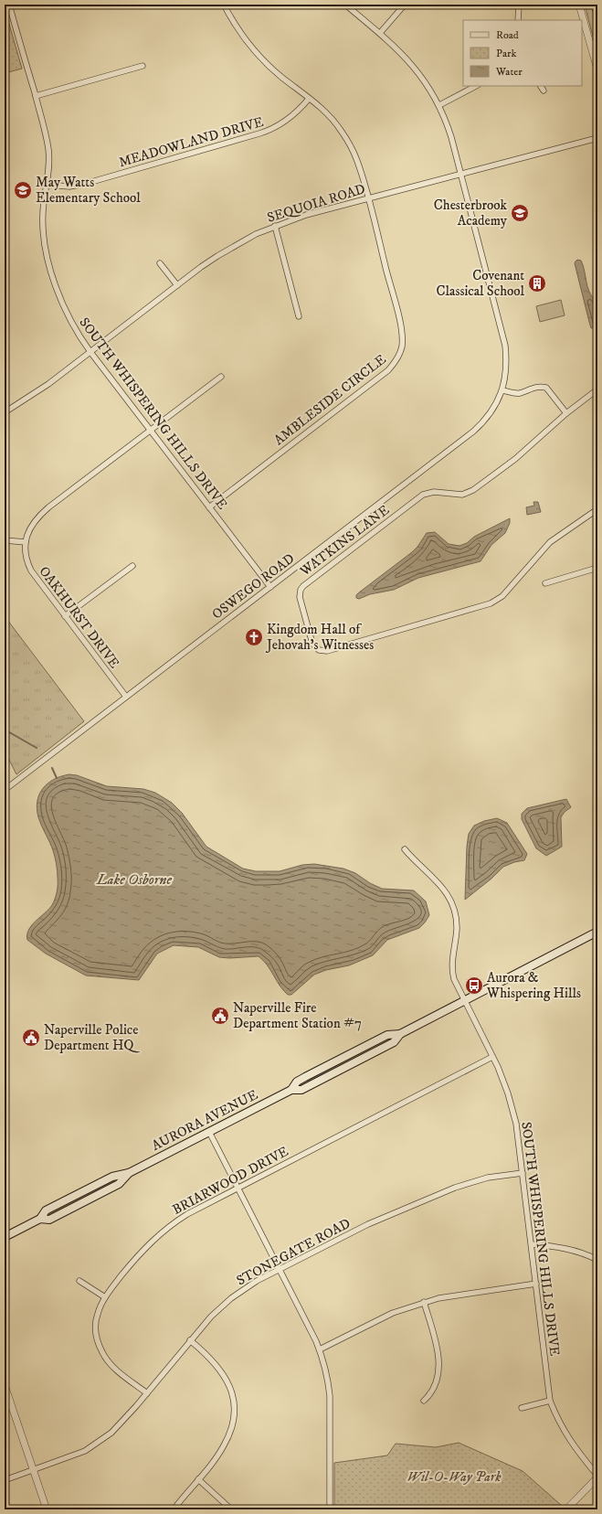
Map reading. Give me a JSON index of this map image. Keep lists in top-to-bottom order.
{
  "streets": {
    "main road": ["AURORA AVENUE"],
    "street": [
      "MEADOWLAND DRIVE",
      "SEQUOIA ROAD",
      "AMBLESIDE CIRCLE",
      "SOUTH WHISPERING HILLS DRIVE",
      "WATKINS LANE",
      "OSWEGO ROAD",
      "OAKHURST DRIVE",
      "BRIARWOOD DRIVE",
      "STONEGATE ROAD"
    ]
  },
  "crossings": [
    ["MEADOWLAND DRIVE", "AMBLESIDE CIRCLE"],
    ["MEADOWLAND DRIVE", "SOUTH WHISPERING HILLS DRIVE"],
    ["SEQUOIA ROAD", "AMBLESIDE CIRCLE"],
    ["SEQUOIA ROAD", "SOUTH WHISPERING HILLS DRIVE"],
    ["SEQUOIA ROAD", "OSWEGO ROAD"],
    ["AMBLESIDE CIRCLE", "SOUTH WHISPERING HILLS DRIVE"],
    ["SOUTH WHISPERING HILLS DRIVE", "OSWEGO ROAD"],
    ["SOUTH WHISPERING HILLS DRIVE", "OAKHURST DRIVE"],
    ["SOUTH WHISPERING HILLS DRIVE", "AURORA AVENUE"],
    ["SOUTH WHISPERING HILLS DRIVE", "BRIARWOOD DRIVE"],
    ["SOUTH WHISPERING HILLS DRIVE", "STONEGATE ROAD"],
    ["OSWEGO ROAD", "OAKHURST DRIVE"],
    ["BRIARWOOD DRIVE", "STONEGATE ROAD"]
  ],
  "water": ["Lake Osborne"],
  "parks": ["Wil-O-Way Park"],
  "places": {
    "school or university": ["May Watts Elementary School", "Chesterbrook Academy"],
    "building": ["Covenant Classical School"],
    "church": ["Kingdom Hall of Jehovah's Witnesses"],
    "bus stop": ["Aurora & Whispering Hills"],
    "public building": ["Naperville Fire Department Station #7", "Naperville Police Department HQ"]
  },
  "legend": ["Road", "Park", "Water"]
}
